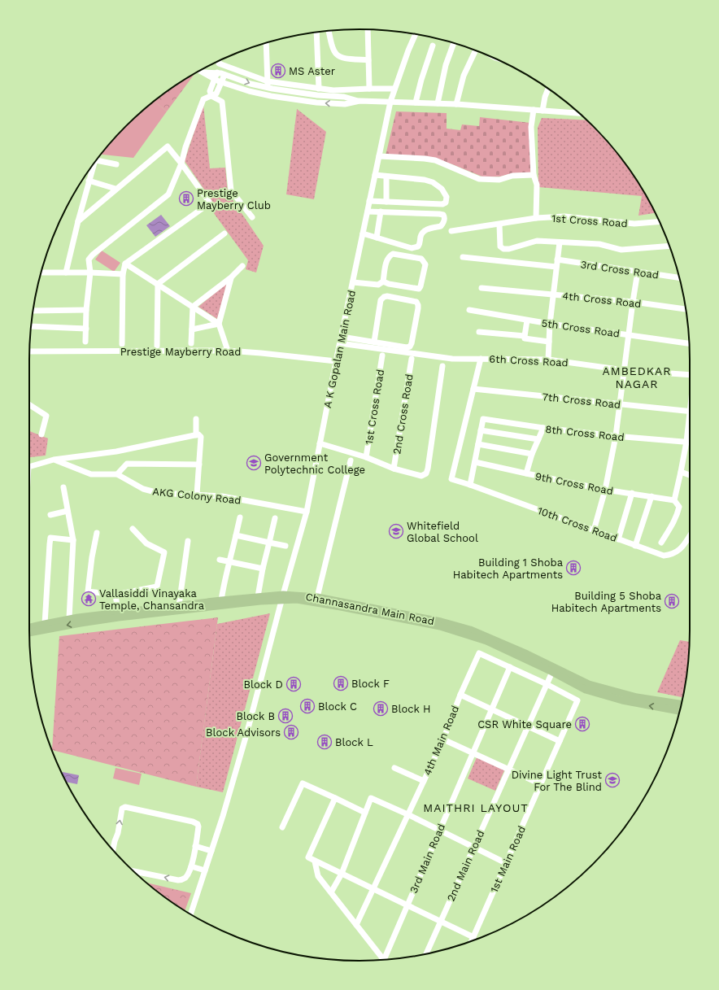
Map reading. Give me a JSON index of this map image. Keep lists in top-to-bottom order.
{
  "streets": {
    "main road": ["Channasandra Main Road"],
    "street": [
      "1st Cross Road",
      "3rd Cross Road",
      "4th Cross Road",
      "5th Cross Road",
      "A K Gopalan Main Road",
      "Prestige Mayberry Road",
      "6th Cross Road",
      "7th Cross Road",
      "2nd Cross Road",
      "8th Cross Road",
      "9th Cross Road",
      "AKG Colony Road",
      "10th Cross Road",
      "4th Main Road",
      "3rd Main Road",
      "1st Main Road",
      "2nd Main Road"
    ]
  },
  "crossings": [
    ["A K Gopalan Main Road", "Prestige Mayberry Road"],
    ["A K Gopalan Main Road", "6th Cross Road"],
    ["A K Gopalan Main Road", "AKG Colony Road"],
    ["A K Gopalan Main Road", "Channasandra Main Road"],
    ["7th Cross Road", "10th Cross Road"],
    ["Channasandra Main Road", "2nd Main Road"],
    ["4th Main Road", "3rd Main Road"],
    ["4th Main Road", "1st Main Road"],
    ["4th Main Road", "2nd Main Road"]
  ],
  "districts": ["AMBEDKAR NAGAR", "MAITHRI LAYOUT"],
  "places": {
    "building": [
      "MS Aster",
      "Prestige Mayberry Club",
      "Building 1 Shoba Habitech Apartments",
      "Building 5 Shoba Habitech Apartments",
      "Block F",
      "Block D",
      "Block C",
      "Block H",
      "Block B",
      "CSR White Square",
      "Block Advisors",
      "Block L"
    ],
    "school or university": ["Government Polytechnic College", "Whitefield Global School", "Divine Light Trust For The Blind"],
    "temple": ["Vallasiddi Vinayaka Temple, Chansandra"]
  }
}
